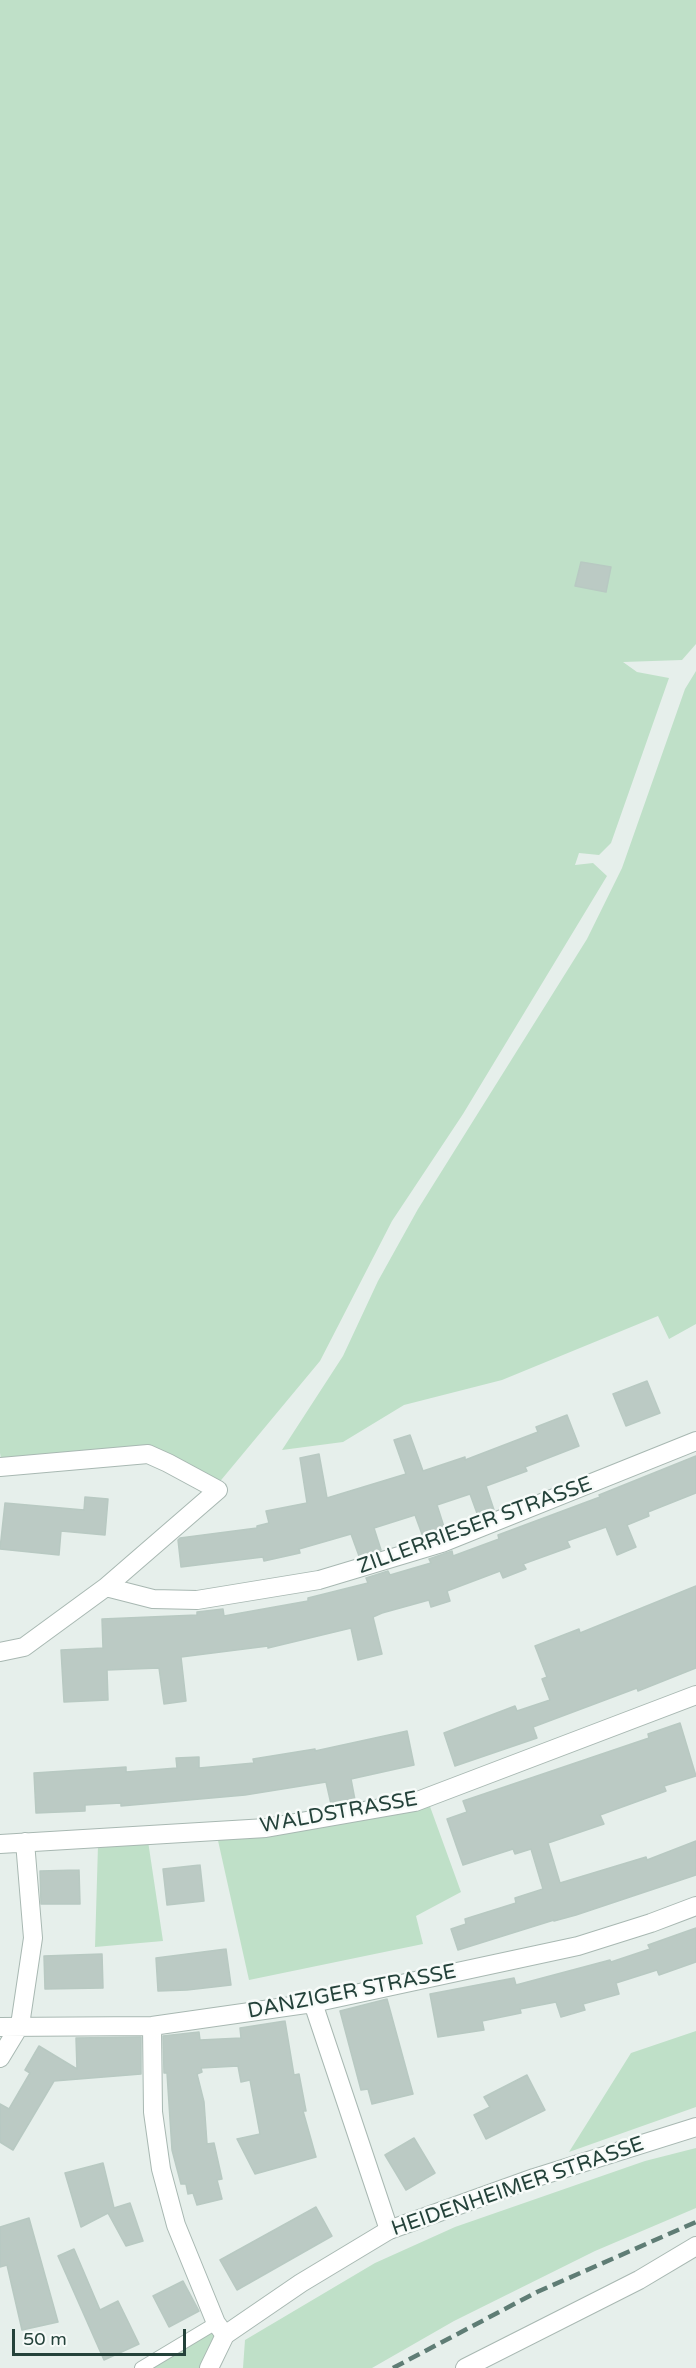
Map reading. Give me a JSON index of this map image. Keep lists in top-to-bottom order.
{
  "streets": {
    "street": [
      "ZILLERRIESER STRASSE",
      "WALDSTRASSE",
      "DANZIGER STRASSE",
      "HEIDENHEIMER STRASSE"
    ]
  },
  "scale_bar": "50 m"
}
